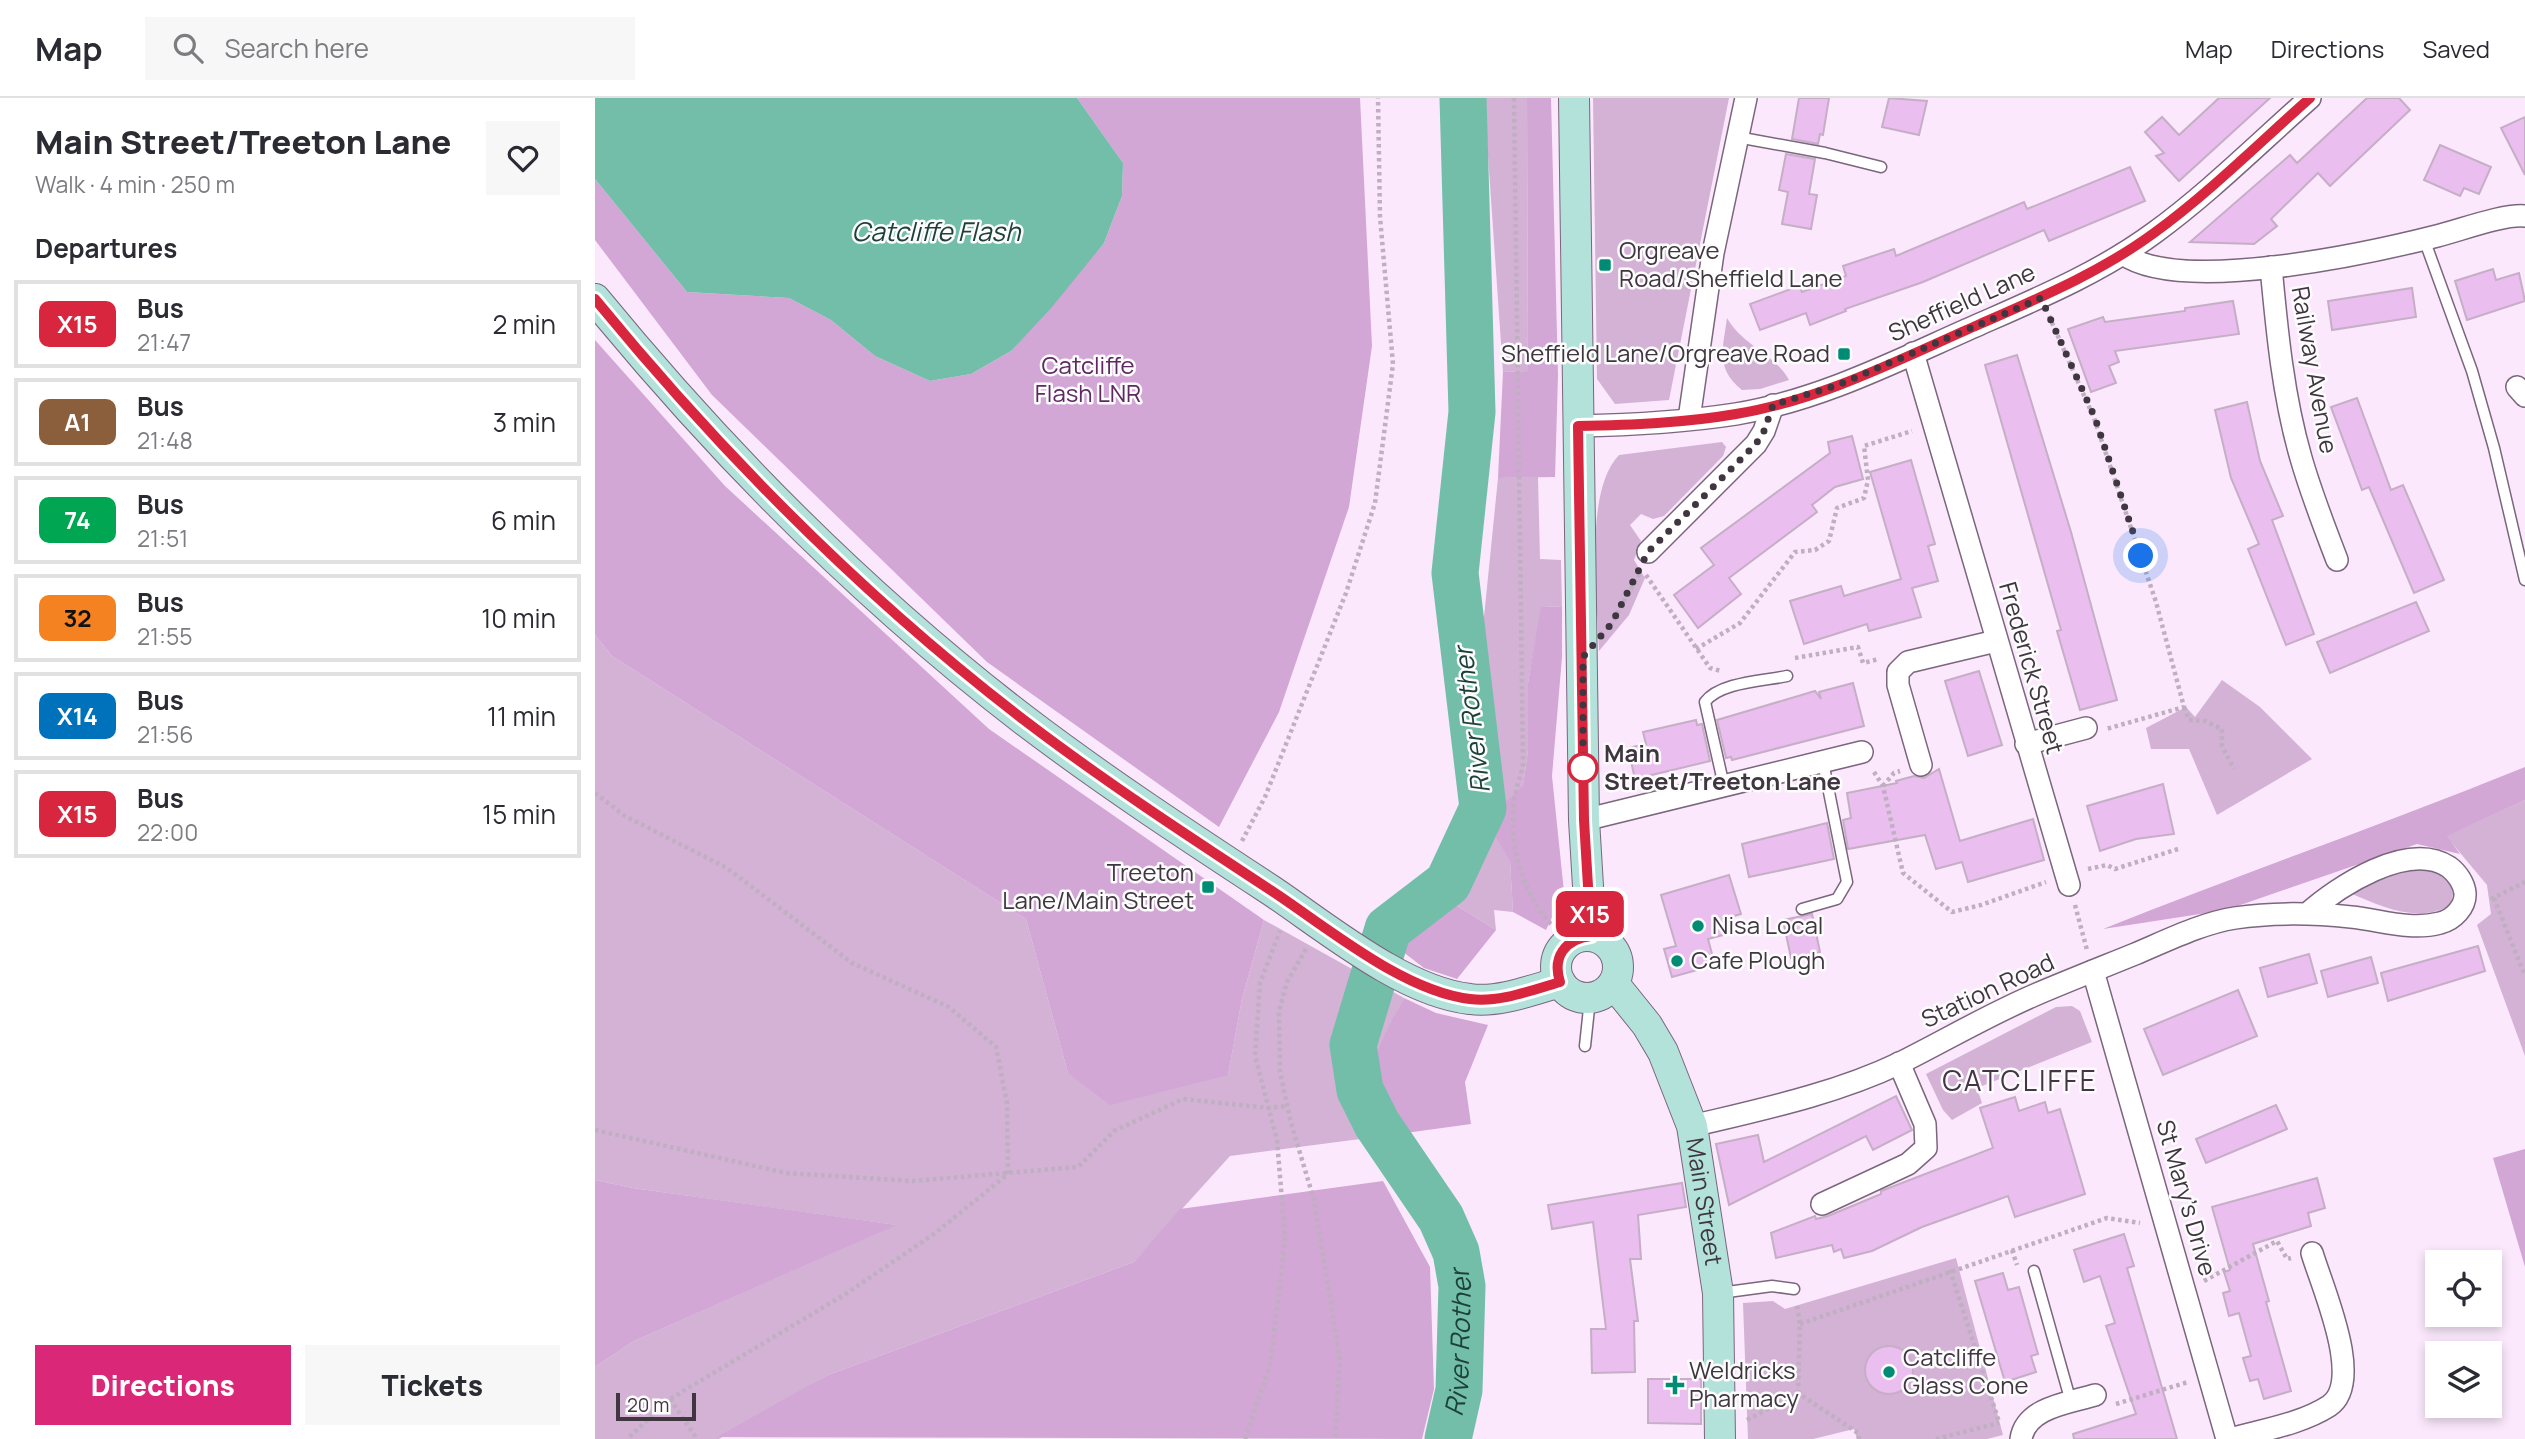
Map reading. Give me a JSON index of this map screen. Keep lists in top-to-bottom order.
{
  "streets": {
    "main road": ["Main Street"],
    "street": [
      "Sheffield Lane",
      "Railway Avenue",
      "Frederick Street",
      "Station Road",
      "St Mary's Drive"
    ]
  },
  "crossings": [
    ["Sheffield Lane", "Railway Avenue"],
    ["Sheffield Lane", "Frederick Street"],
    ["Station Road", "St Mary's Drive"],
    ["Station Road", "Main Street"]
  ],
  "districts": ["CATCLIFFE"],
  "water": ["Catcliffe Flash", "River Rother"],
  "parks": ["Catcliffe Flash LNR"],
  "places": {
    "transit": ["Orgreave Road/Sheffield Lane", "Sheffield Lane/Orgreave Road", "Treeton Lane/Main Street"],
    "other": [
      "Main Street/Treeton Lane",
      "Nisa Local",
      "Cafe Plough",
      "Catcliffe Glass Cone"
    ],
    "health": ["Weldricks Pharmacy"]
  },
  "lines": ["bus line X15"],
  "scale_bar": "20 m",
  "page": {
    "header": "Map",
    "search": "Search here",
    "nav": ["Map", "Directions", "Saved"],
    "heading": [
      ["Main Street/Treeton Lane", "Walk · 4 min · 250 m"],
      "Departures"
    ],
    "on_map": "X15",
    "list": [
      {
        "mark": "X15",
        "name": "Bus",
        "note": "21:47",
        "value": "2 min"
      },
      {
        "mark": "A1",
        "name": "Bus",
        "note": "21:48",
        "value": "3 min"
      },
      {
        "mark": "74",
        "name": "Bus",
        "note": "21:51",
        "value": "6 min"
      },
      {
        "mark": "32",
        "name": "Bus",
        "note": "21:55",
        "value": "10 min"
      },
      {
        "mark": "X14",
        "name": "Bus",
        "note": "21:56",
        "value": "11 min"
      },
      {
        "mark": "X15",
        "name": "Bus",
        "note": "22:00",
        "value": "15 min"
      }
    ],
    "buttons": ["Directions", "Tickets"],
    "scale": "20 m"
  }
}
